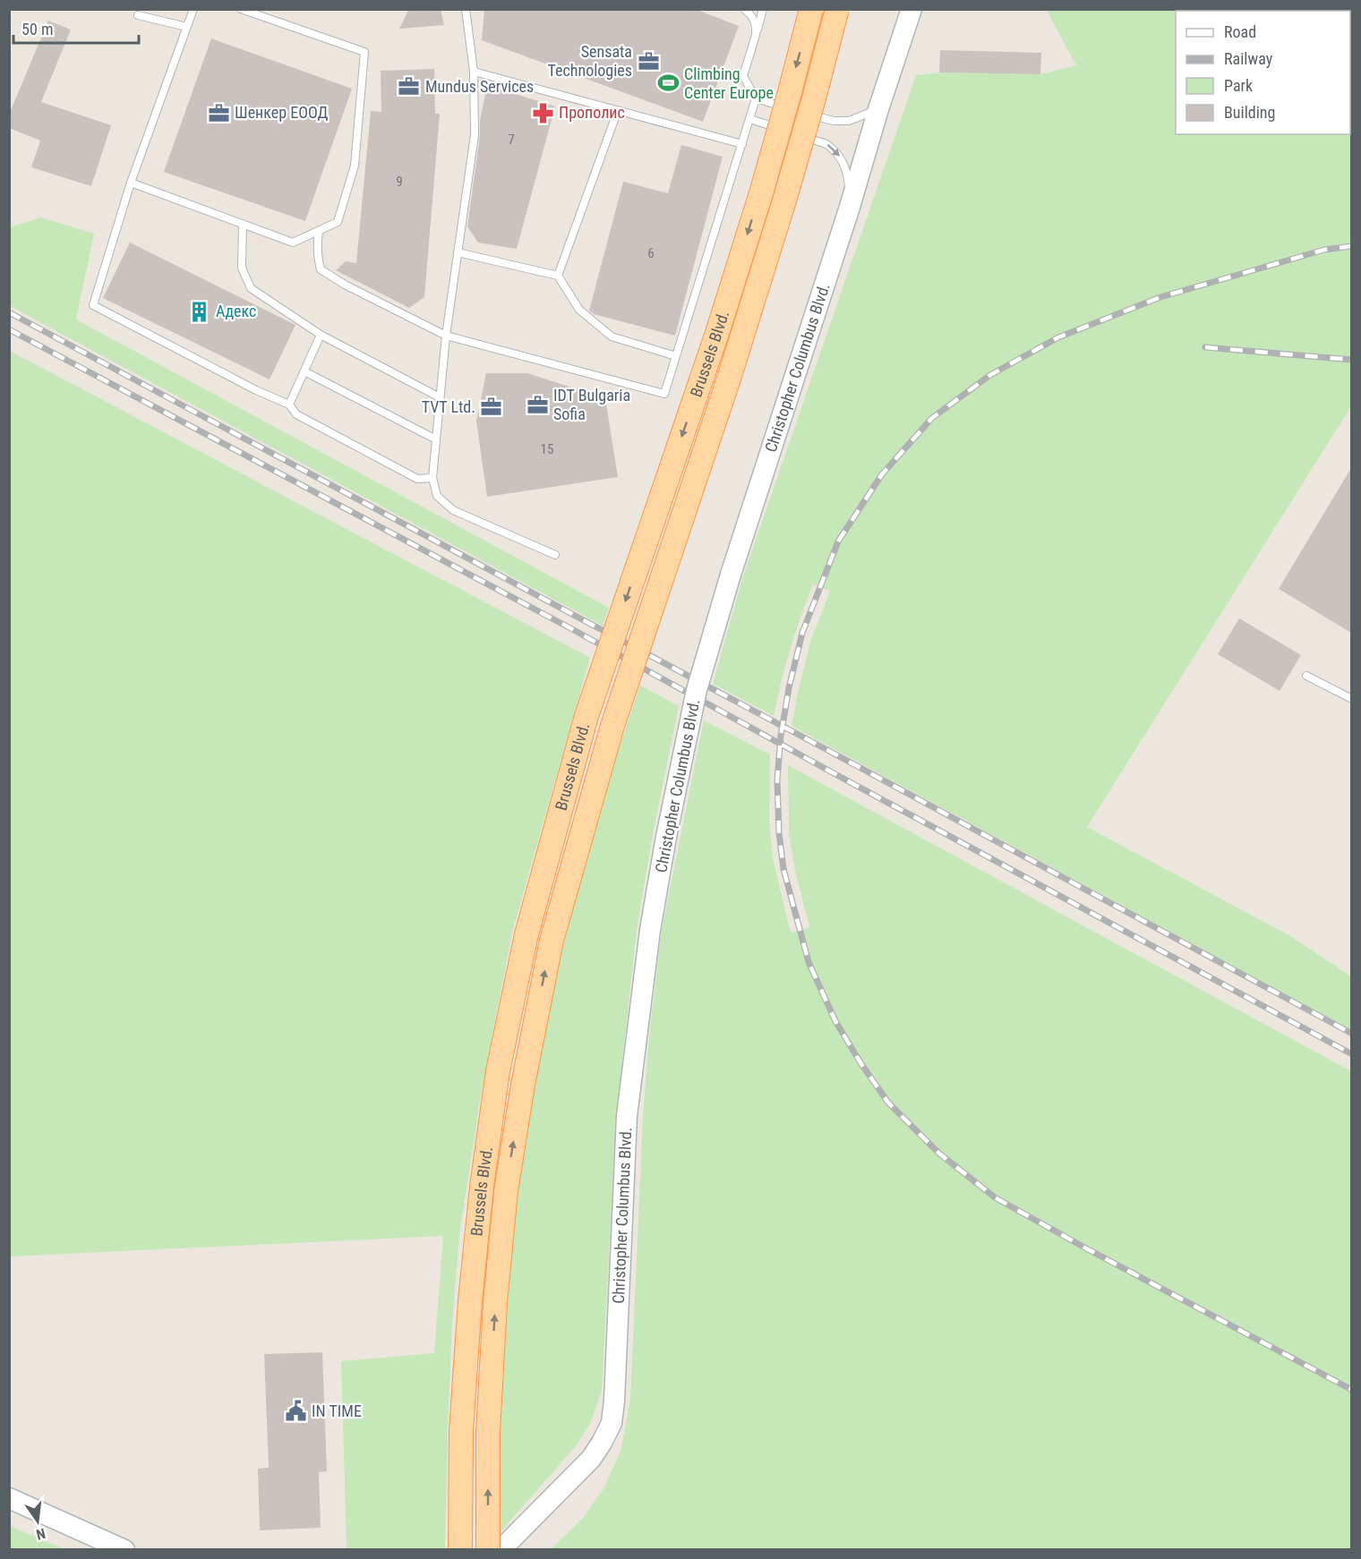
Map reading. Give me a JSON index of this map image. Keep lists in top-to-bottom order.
{
  "streets": {
    "main road": ["Brussels Blvd."],
    "street": ["Christopher Columbus Blvd."]
  },
  "places": {
    "office": [
      "Sensata Technologies",
      "Mundus Services",
      "Шенкер ЕООД",
      "IDT Bulgaria Sofia",
      "TVT Ltd."
    ],
    "sports": ["Climbing Center Europe"],
    "pharmacy": ["Прополис"],
    "building": ["Адекс"],
    "public building": ["IN TIME"]
  },
  "house_numbers": [
    "7",
    "9",
    "6",
    "15"
  ],
  "legend": [
    "Road",
    "Railway",
    "Park",
    "Building"
  ],
  "scale_bar": "50 m",
  "north": "bottom"
}
